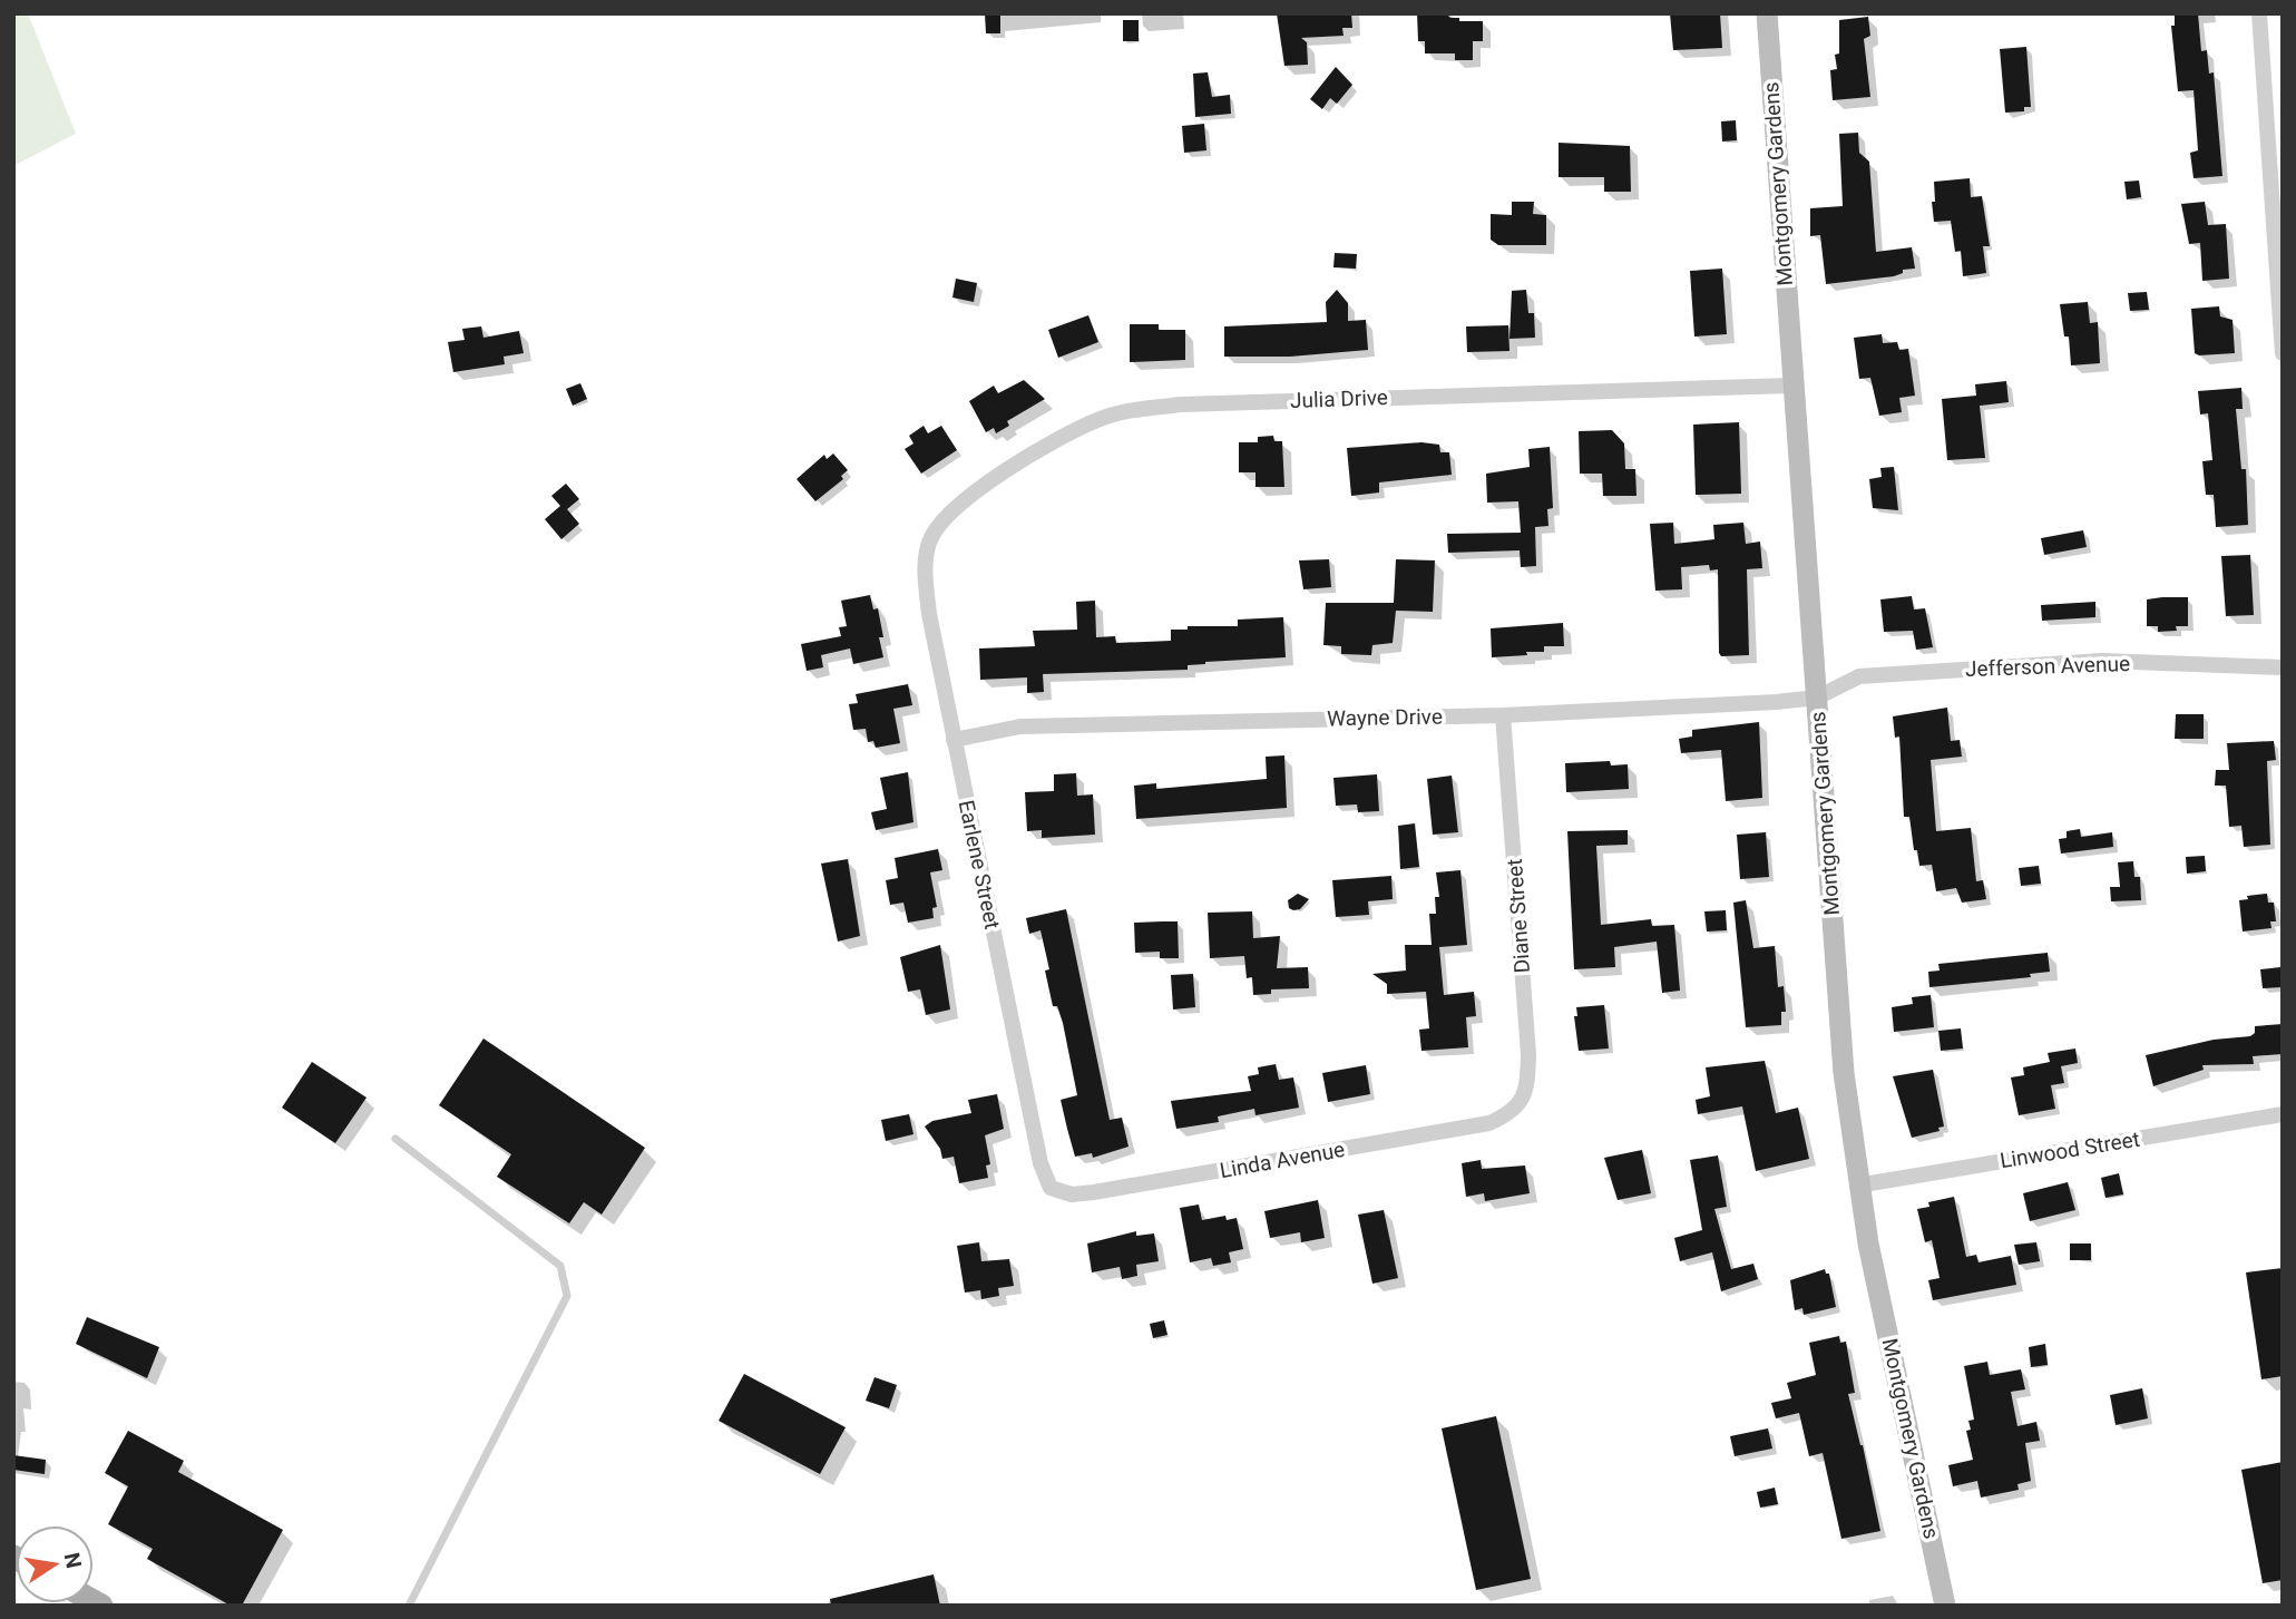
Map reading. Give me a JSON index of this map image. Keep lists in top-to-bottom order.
{
  "streets": {
    "street": [
      "Montgomery Gardens",
      "Julia Drive",
      "Jefferson Avenue",
      "Wayne Drive",
      "Earlene Street",
      "Diane Street",
      "Linwood Street",
      "Linda Avenue"
    ]
  },
  "crossings": [
    ["Montgomery Gardens", "Julia Drive"],
    ["Montgomery Gardens", "Jefferson Avenue"],
    ["Montgomery Gardens", "Wayne Drive"],
    ["Montgomery Gardens", "Linwood Street"],
    ["Julia Drive", "Earlene Street"],
    ["Jefferson Avenue", "Wayne Drive"],
    ["Wayne Drive", "Earlene Street"],
    ["Wayne Drive", "Diane Street"],
    ["Earlene Street", "Linda Avenue"],
    ["Diane Street", "Linda Avenue"]
  ],
  "north": "right"
}
